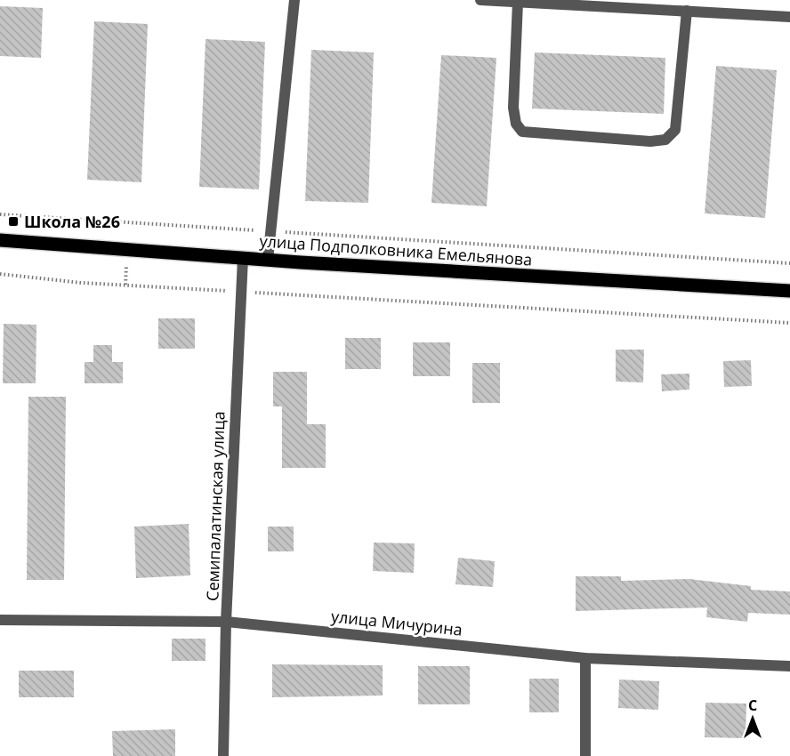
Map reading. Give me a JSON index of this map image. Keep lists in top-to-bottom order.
{
  "streets": {
    "main road": ["улица Подполковника Емельянова"],
    "street": ["Семипалатинская улица", "улица Мичурина"]
  },
  "crossings": [
    ["улица Подполковника Емельянова", "Семипалатинская улица"],
    ["Семипалатинская улица", "улица Мичурина"]
  ],
  "places": {
    "transit": ["Школа №26"]
  },
  "north": "top"
}
